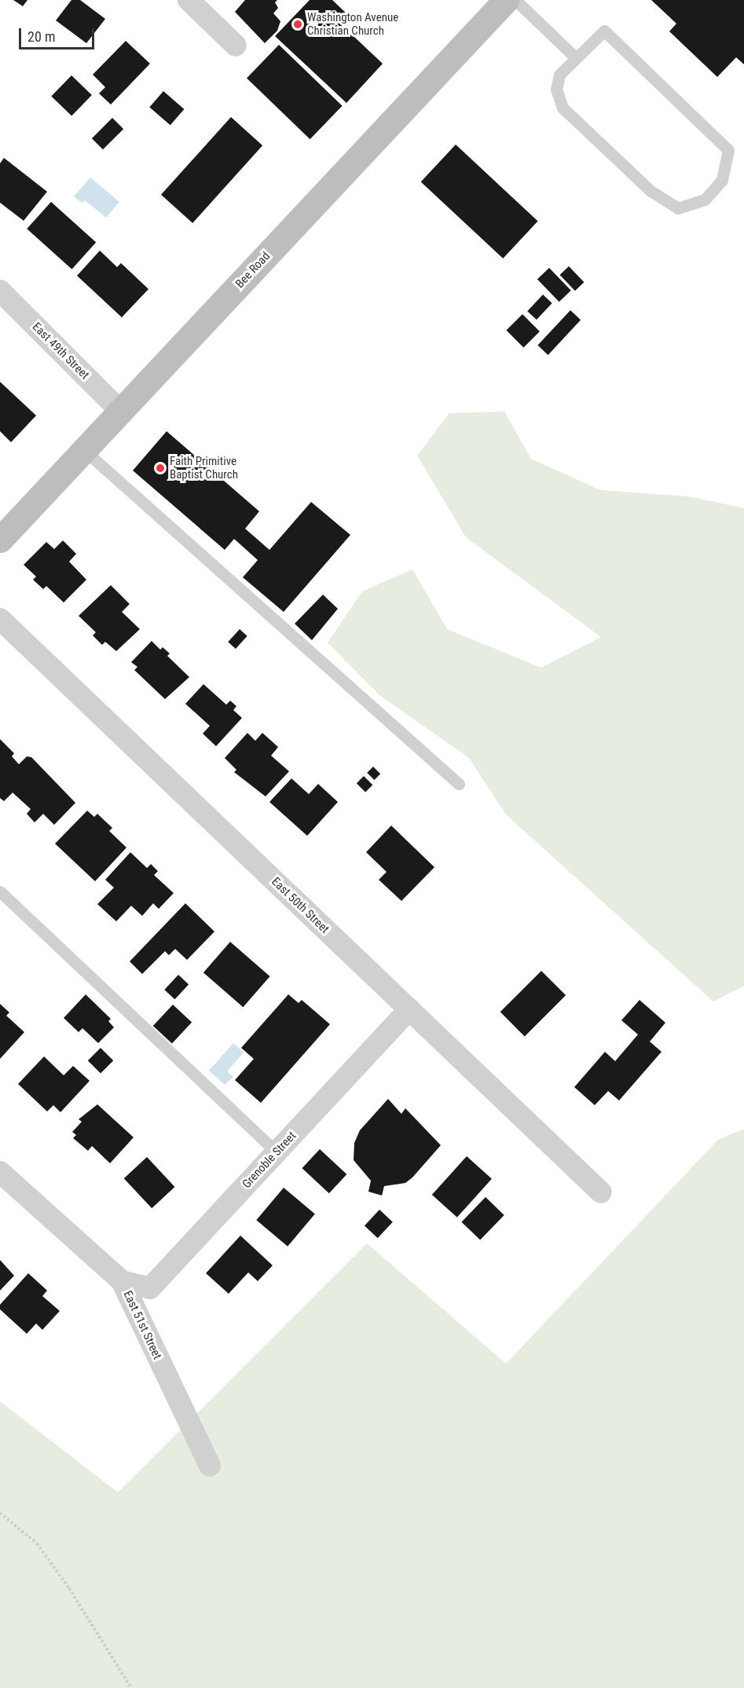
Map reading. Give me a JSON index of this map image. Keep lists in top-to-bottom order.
{
  "streets": {
    "main road": ["Bee Road"],
    "street": [
      "East 49th Street",
      "East 50th Street",
      "Grenoble Street",
      "East 51st Street"
    ]
  },
  "crossings": [
    ["Bee Road", "East 49th Street"],
    ["East 50th Street", "Grenoble Street"],
    ["Grenoble Street", "East 51st Street"]
  ],
  "places": ["Washington Avenue Christian Church", "Faith Primitive Baptist Church"],
  "scale_bar": "20 m"
}
